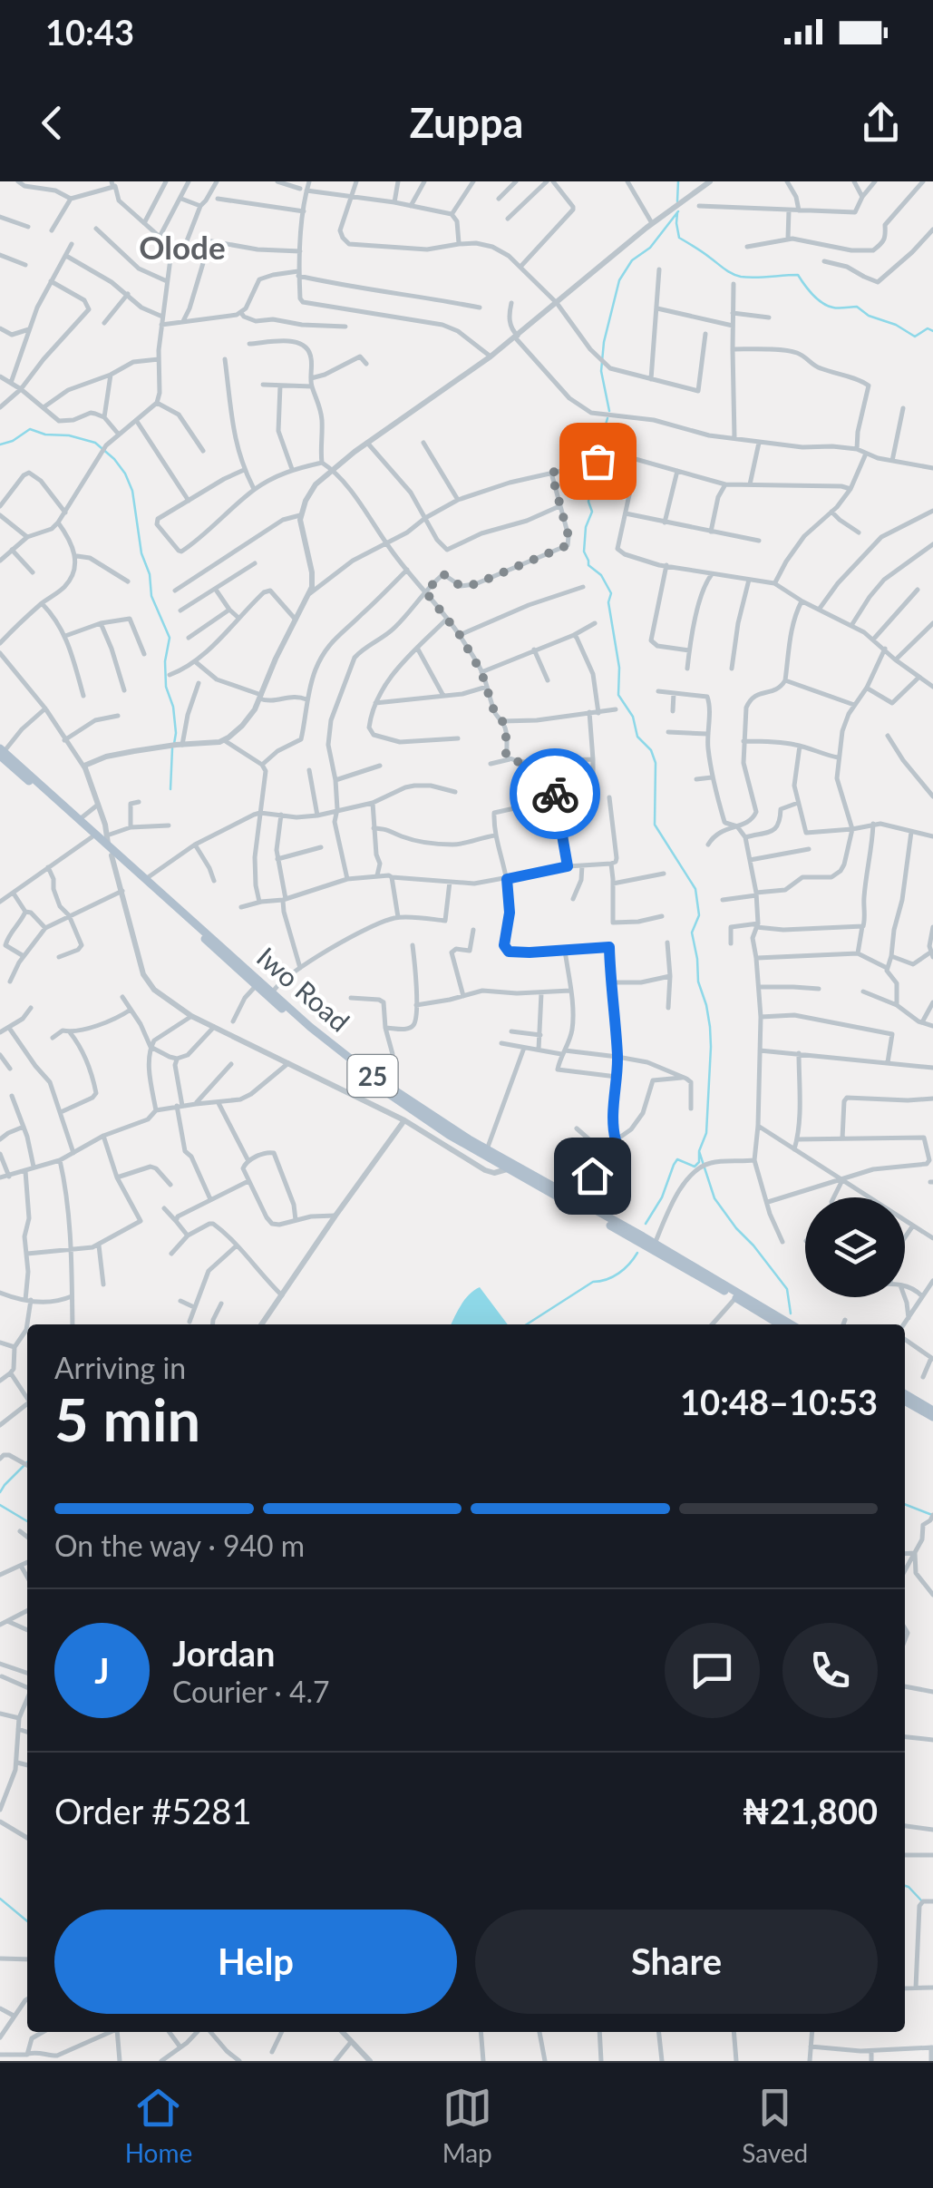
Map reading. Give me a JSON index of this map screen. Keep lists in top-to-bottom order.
{
  "streets": {
    "main road": ["Iwo Road", "25"]
  },
  "districts": ["Olode"],
  "page": {
    "status": "10:43",
    "header": "Zuppa",
    "heading": ["5 min", "Arriving in", "10:48–10:53"],
    "panel": [
      "Jordan",
      "Courier · 4.7",
      "Order #5281",
      "₦21,800"
    ],
    "bar": "On the way · 940 m",
    "round": "J",
    "buttons": ["Help", "Share"],
    "tabs": ["Home", "Map", "Saved"]
  }
}
